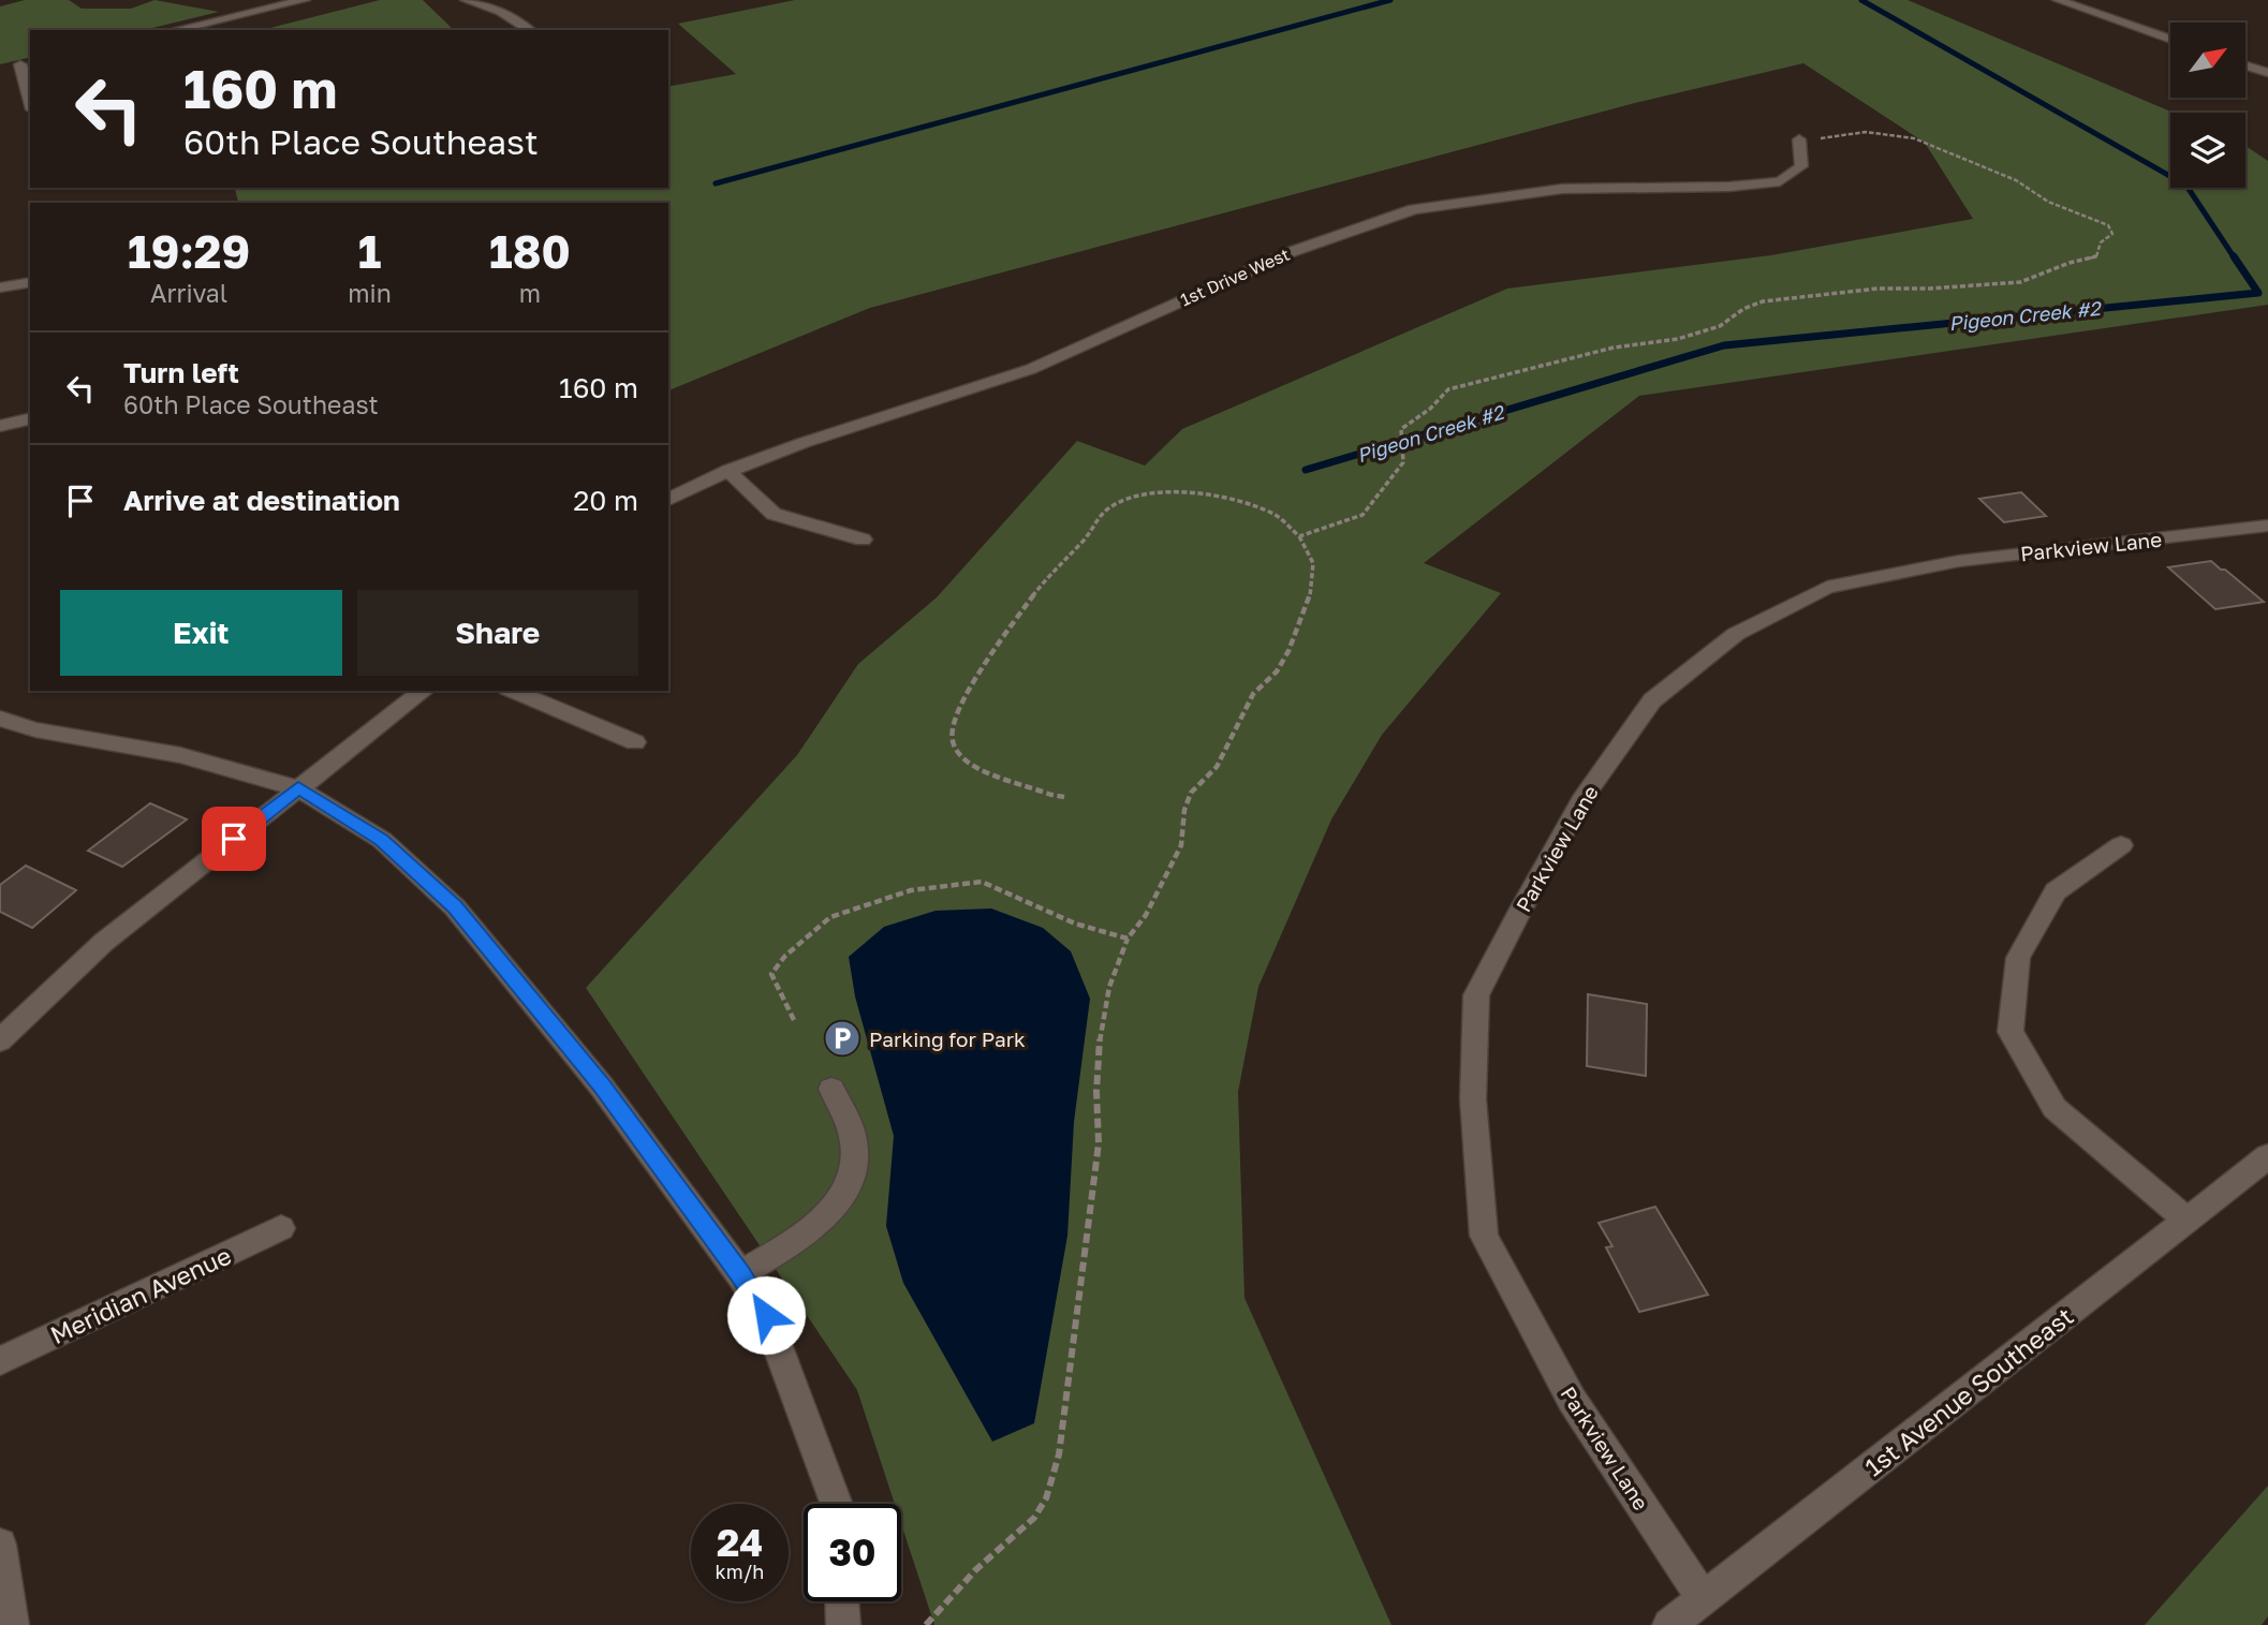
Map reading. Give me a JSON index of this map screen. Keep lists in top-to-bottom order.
{
  "streets": {
    "street": [
      "1st Drive West",
      "Parkview Lane",
      "Meridian Avenue",
      "1st Avenue Southeast"
    ]
  },
  "crossings": [
    ["Parkview Lane", "1st Avenue Southeast"]
  ],
  "water": ["Pigeon Creek #2"],
  "places": {
    "parking": ["Parking for Park"]
  },
  "north": "top right",
  "page": {
    "turn": ["160 m", "60th Place Southeast"],
    "eta": [
      "19:29",
      "Arrival",
      "1",
      "min",
      "180",
      "m"
    ],
    "list": [
      {
        "name": "Turn left",
        "note": "60th Place Southeast",
        "value": "160 m"
      },
      {
        "name": "Arrive at destination",
        "value": "20 m"
      }
    ],
    "buttons": ["Exit", "Share"],
    "speed": "24 km/h",
    "limit": "30"
  }
}
